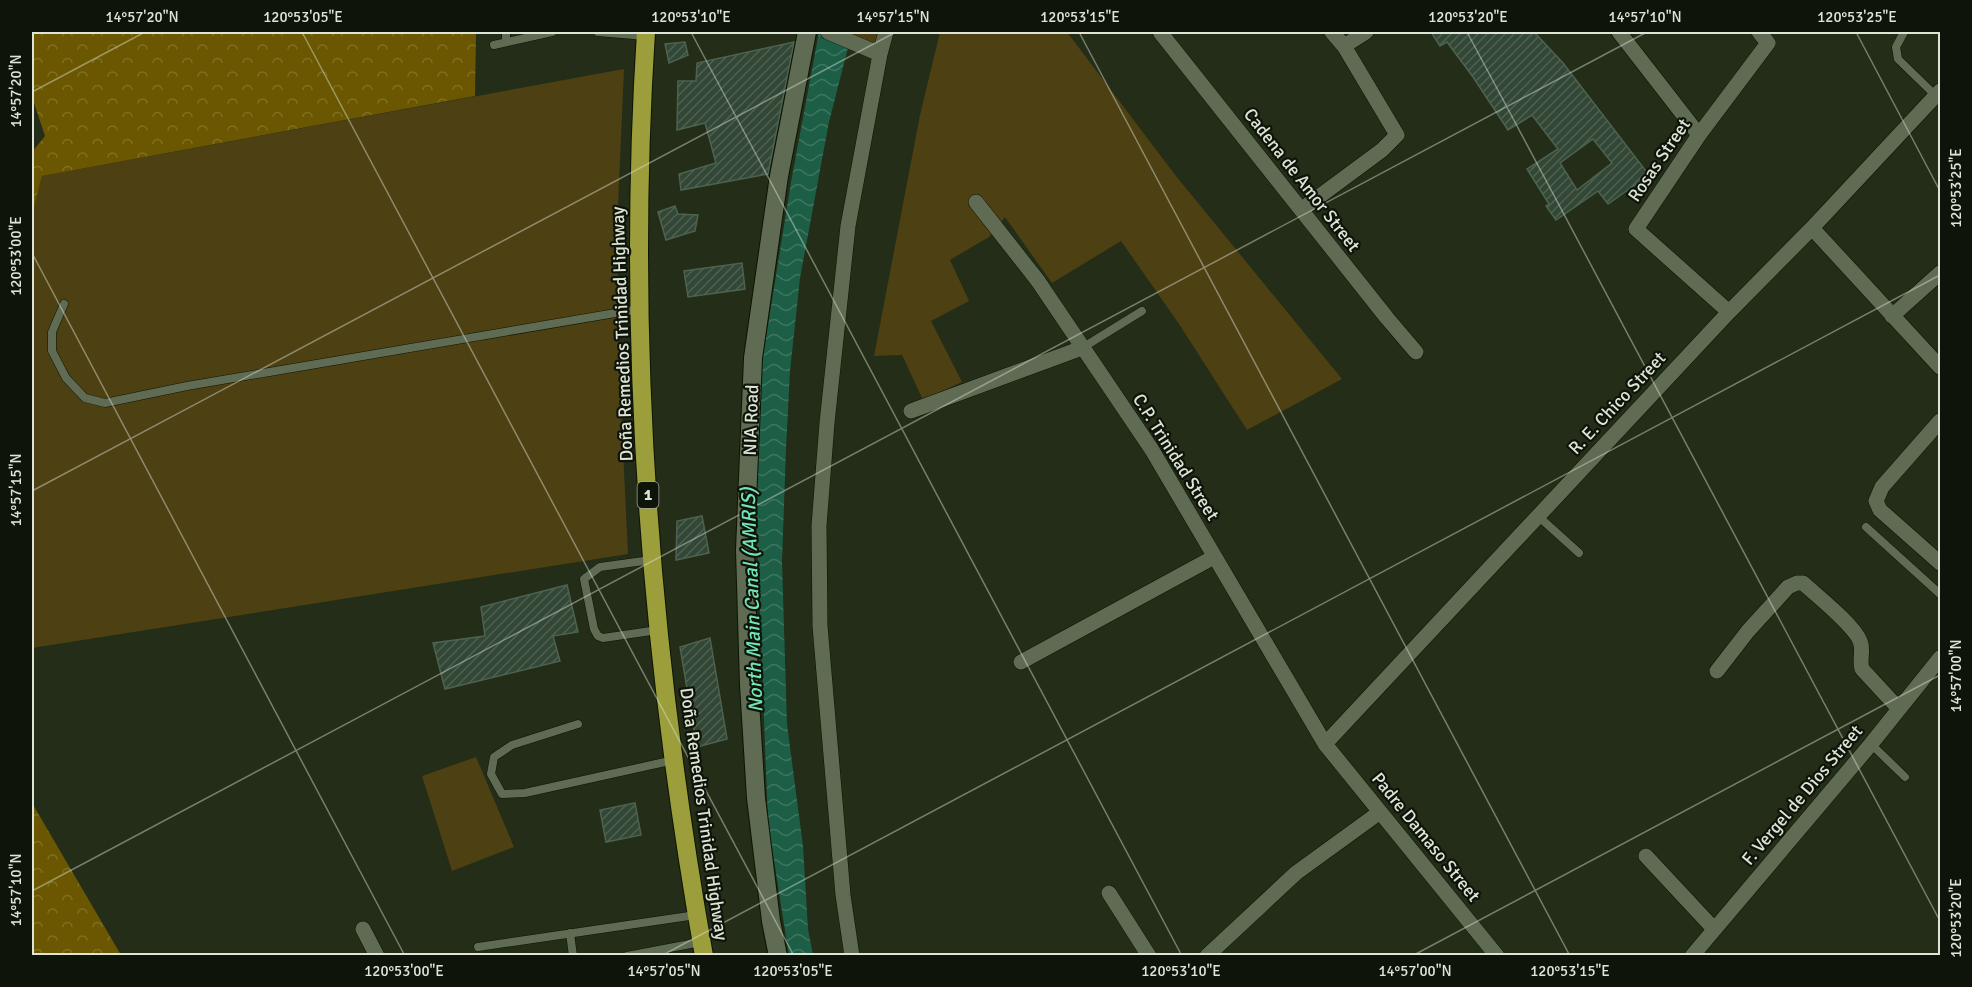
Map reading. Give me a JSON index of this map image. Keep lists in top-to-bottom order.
{
  "streets": {
    "highway": ["Doña Remedios Trinidad Highway", "1"],
    "street": [
      "Rosas Street",
      "Cadena de Amor Street",
      "R. E. Chico Street",
      "NIA Road",
      "C.P. Trinidad Street",
      "F. Vergel de Dios Street",
      "Padre Damaso Street"
    ]
  },
  "crossings": [
    ["Rosas Street", "R. E. Chico Street"],
    ["R. E. Chico Street", "C.P. Trinidad Street"],
    ["R. E. Chico Street", "Padre Damaso Street"],
    ["C.P. Trinidad Street", "Padre Damaso Street"]
  ],
  "water": ["North Main Canal (AMRIS)"],
  "coordinates": [
    "14°57'20\"N",
    "120°53'05\"E",
    "120°53'10\"E",
    "14°57'15\"N",
    "120°53'15\"E",
    "120°53'20\"E",
    "14°57'10\"N",
    "120°53'25\"E",
    "120°53'00\"E",
    "14°57'00\"N",
    "14°57'05\"N"
  ]
}
